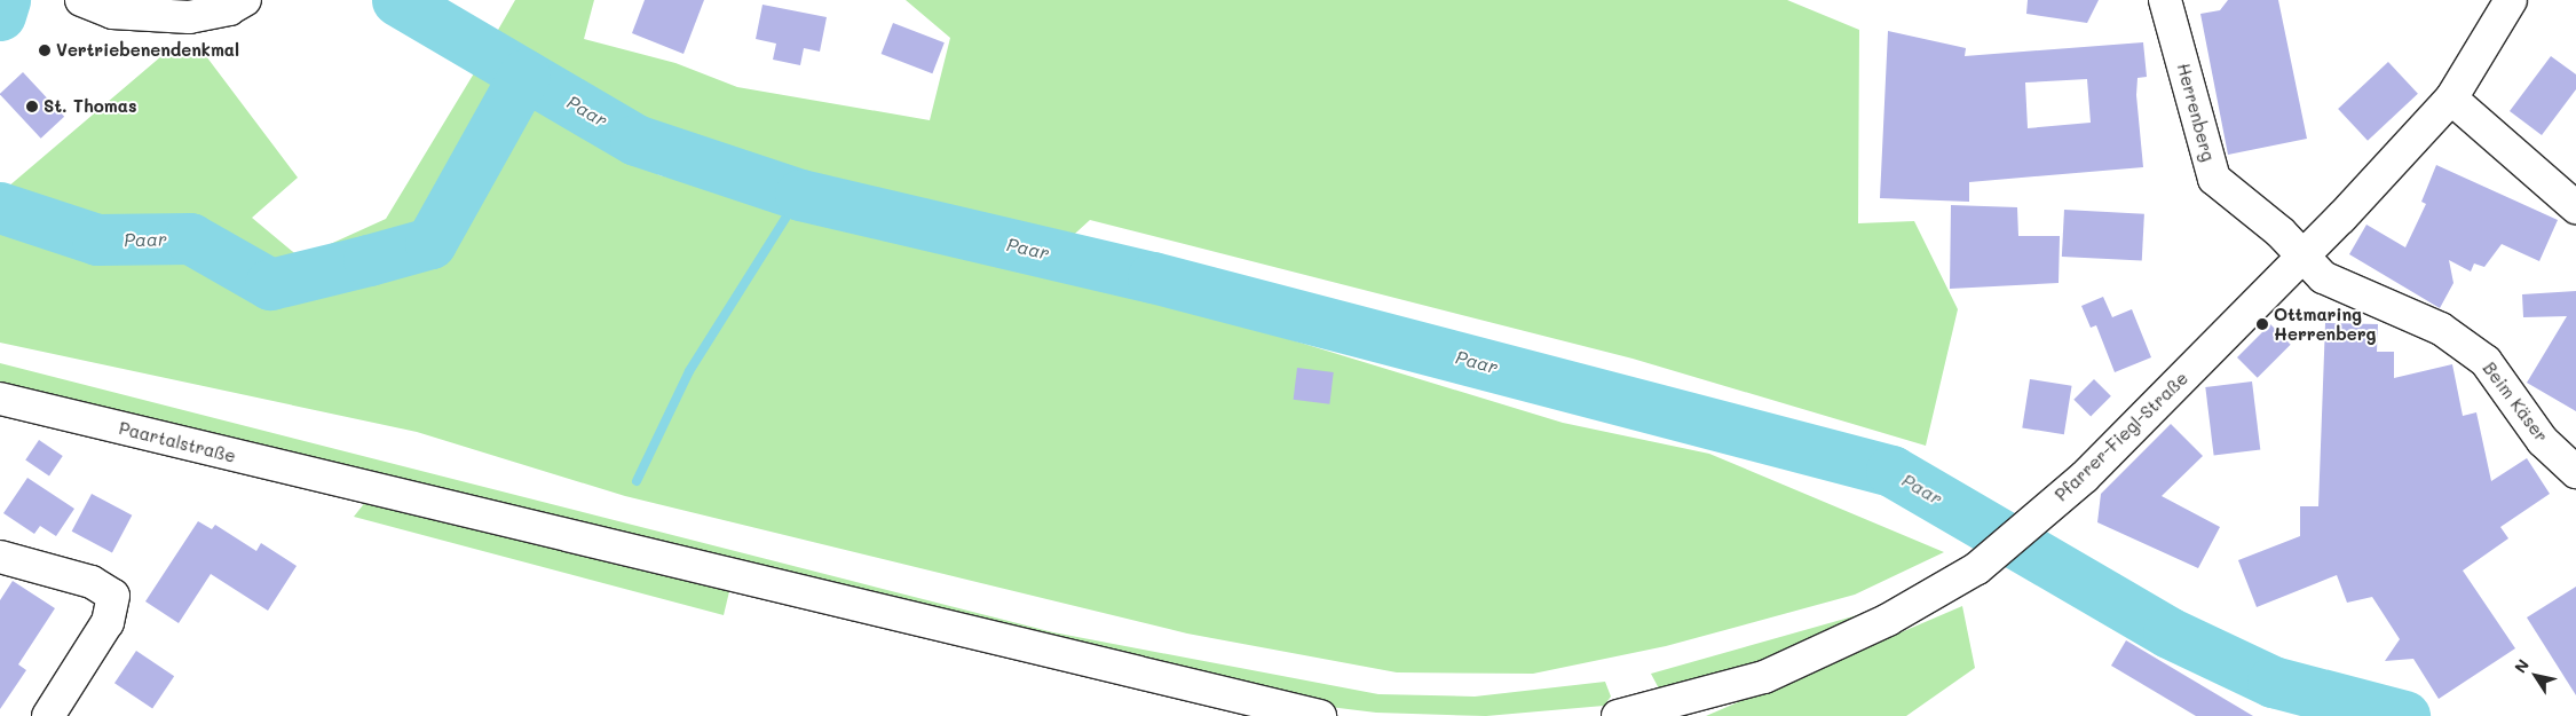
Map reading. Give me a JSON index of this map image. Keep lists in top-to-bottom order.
{
  "streets": {
    "main road": [
      "Herrenberg",
      "Beim Käser",
      "Pfarrer-Fiegl-Straße",
      "Paartalstraße"
    ]
  },
  "crossings": [
    ["Herrenberg", "Beim Käser"],
    ["Herrenberg", "Pfarrer-Fiegl-Straße"],
    ["Beim Käser", "Pfarrer-Fiegl-Straße"]
  ],
  "water": ["Paar"],
  "places": ["Vertriebenendenkmal", "St. Thomas", "Ottmaring Herrenberg"],
  "north": "top left"
}
